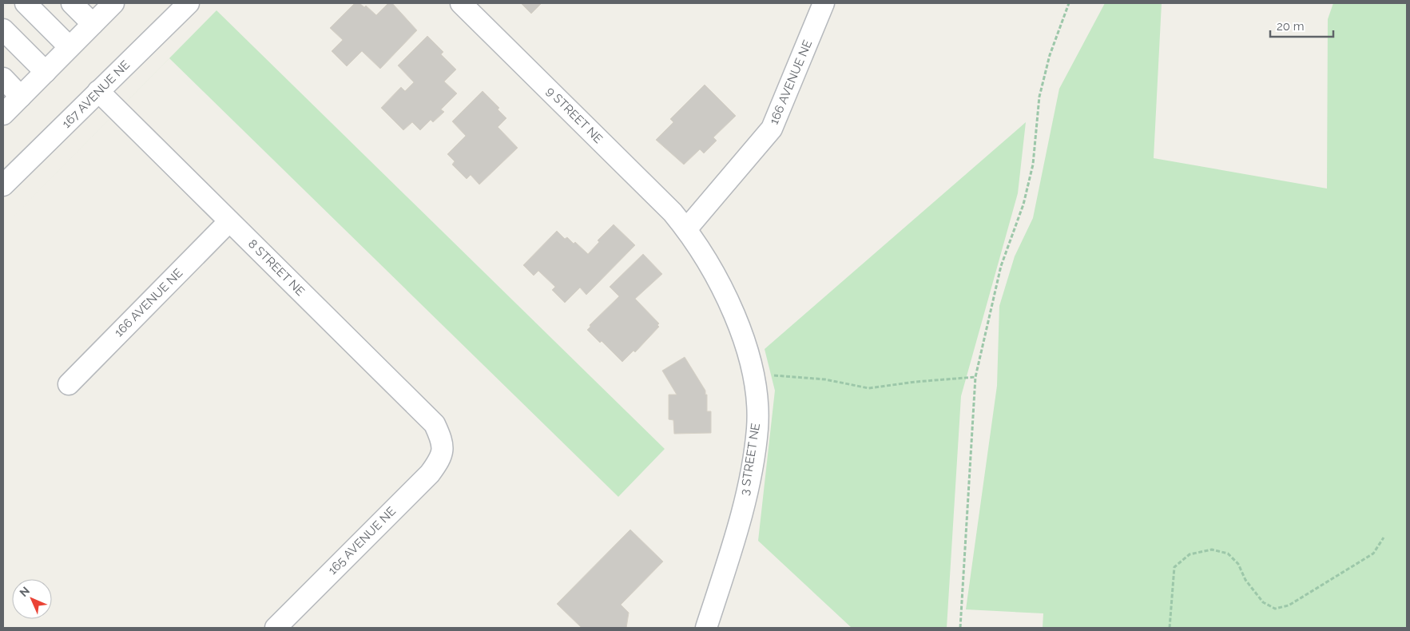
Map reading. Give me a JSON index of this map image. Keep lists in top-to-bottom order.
{
  "streets": {
    "street": [
      "166 AVENUE NE",
      "167 AVENUE NE",
      "9 STREET NE",
      "8 STREET NE",
      "3 STREET NE",
      "165 AVENUE NE"
    ]
  },
  "crossings": [
    ["166 AVENUE NE", "9 STREET NE"],
    ["166 AVENUE NE", "8 STREET NE"],
    ["166 AVENUE NE", "3 STREET NE"],
    ["167 AVENUE NE", "8 STREET NE"],
    ["9 STREET NE", "3 STREET NE"],
    ["8 STREET NE", "165 AVENUE NE"]
  ],
  "scale_bar": "20 m",
  "north": "top left"
}
